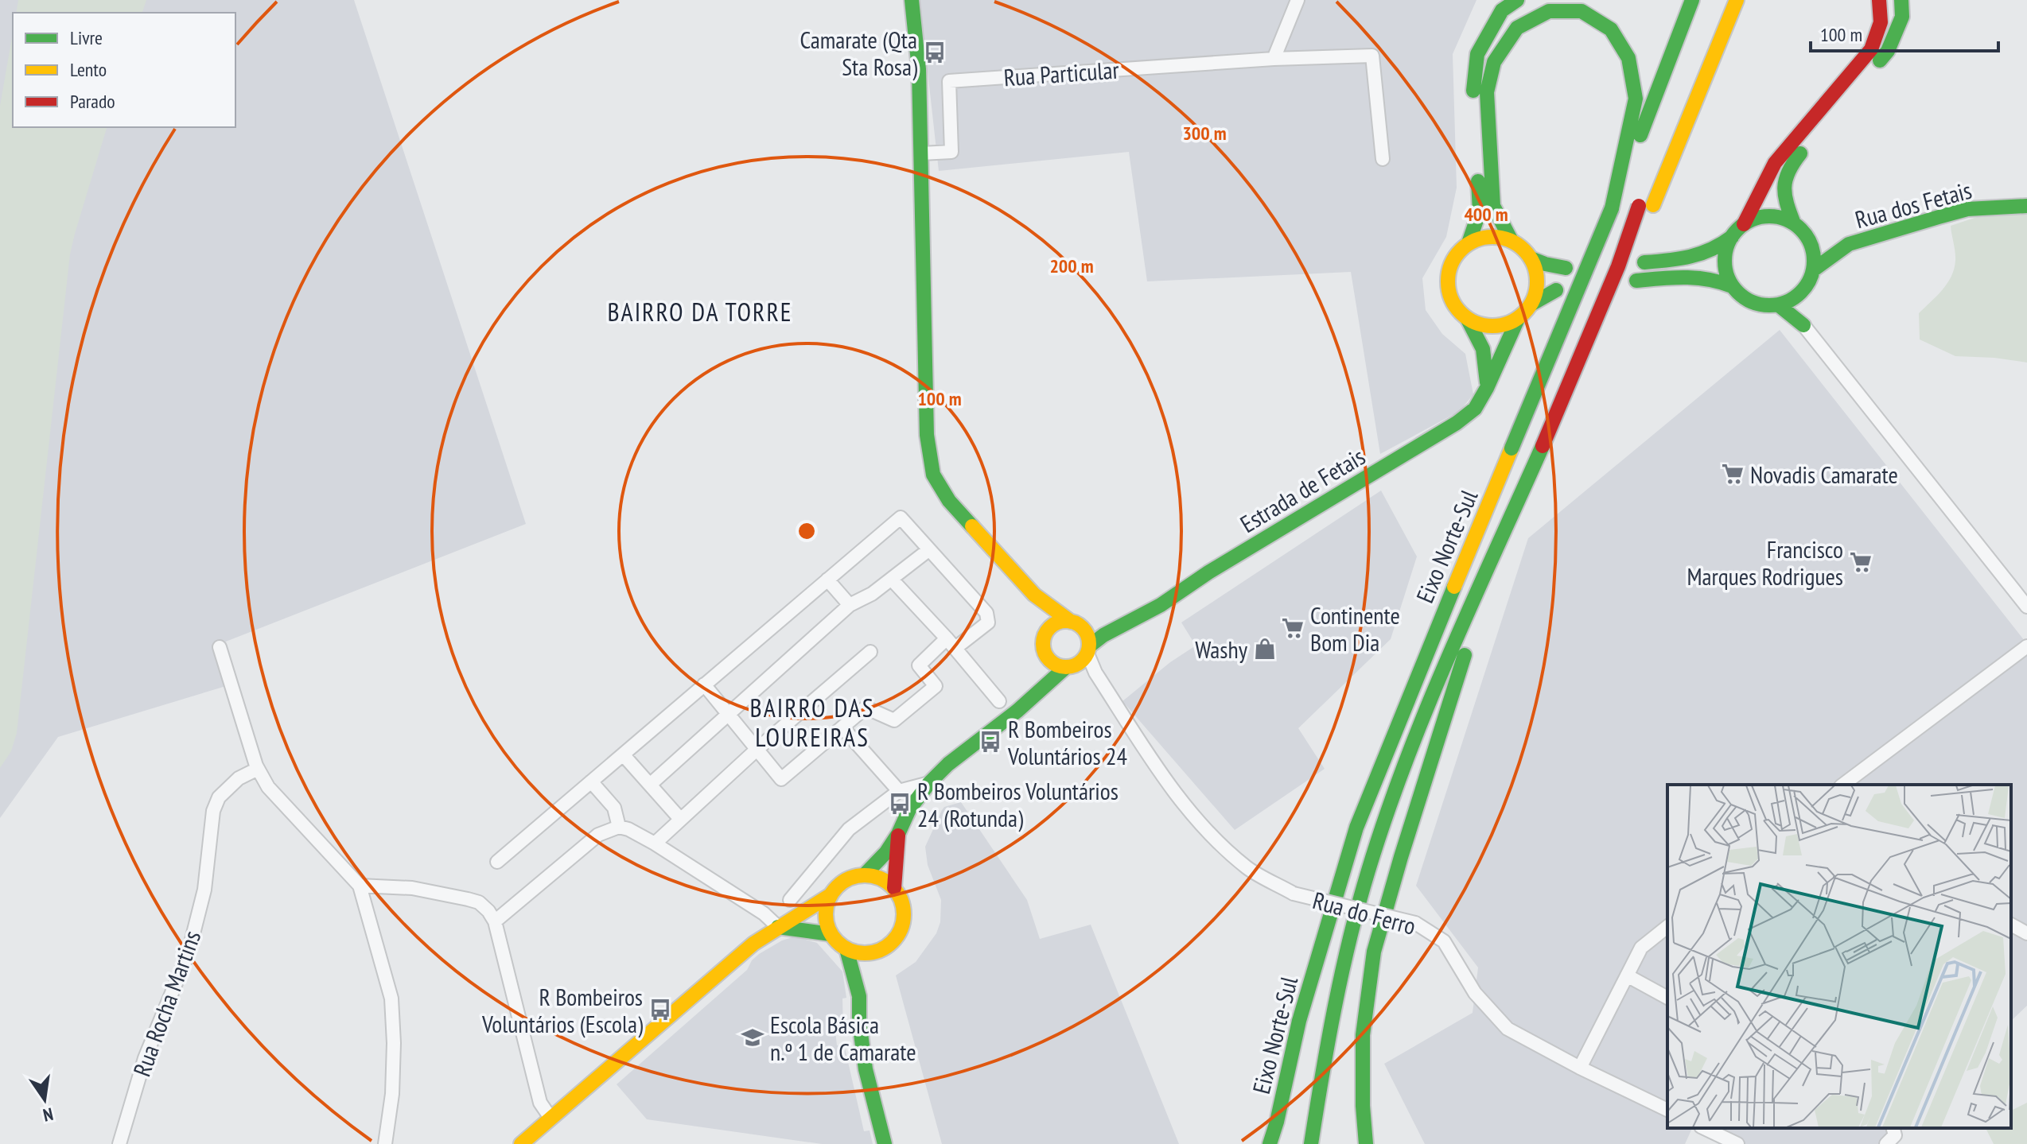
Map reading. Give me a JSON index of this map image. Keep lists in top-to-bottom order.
{
  "streets": {
    "main road": ["Rua dos Fetais", "Estrada de Fetais", "Eixo Norte-Sul"],
    "street": ["Rua Particular", "Rua do Ferro", "Rua Rocha Martins"]
  },
  "crossings": [
    ["Estrada de Fetais", "Rua do Ferro"]
  ],
  "districts": ["BAIRRO DA TORRE", "BAIRRO DAS LOUREIRAS"],
  "places": {
    "bus stop": [
      "Camarate (Qta Sta Rosa)",
      "R Bombeiros Voluntários 24",
      "R Bombeiros Voluntários 24 (Rotunda)",
      "R Bombeiros Voluntários (Escola)"
    ],
    "supermarket": ["Novadis Camarate", "Francisco Marques Rodrigues", "Continente Bom Dia"],
    "shop": ["Washy"],
    "school or university": ["Escola Básica n.º 1 de Camarate"]
  },
  "legend": ["Livre", "Lento", "Parado"],
  "scale_bar": "100 m",
  "north": "bottom",
  "rings": [
    "300 m",
    "400 m",
    "200 m",
    "100 m"
  ]
}
